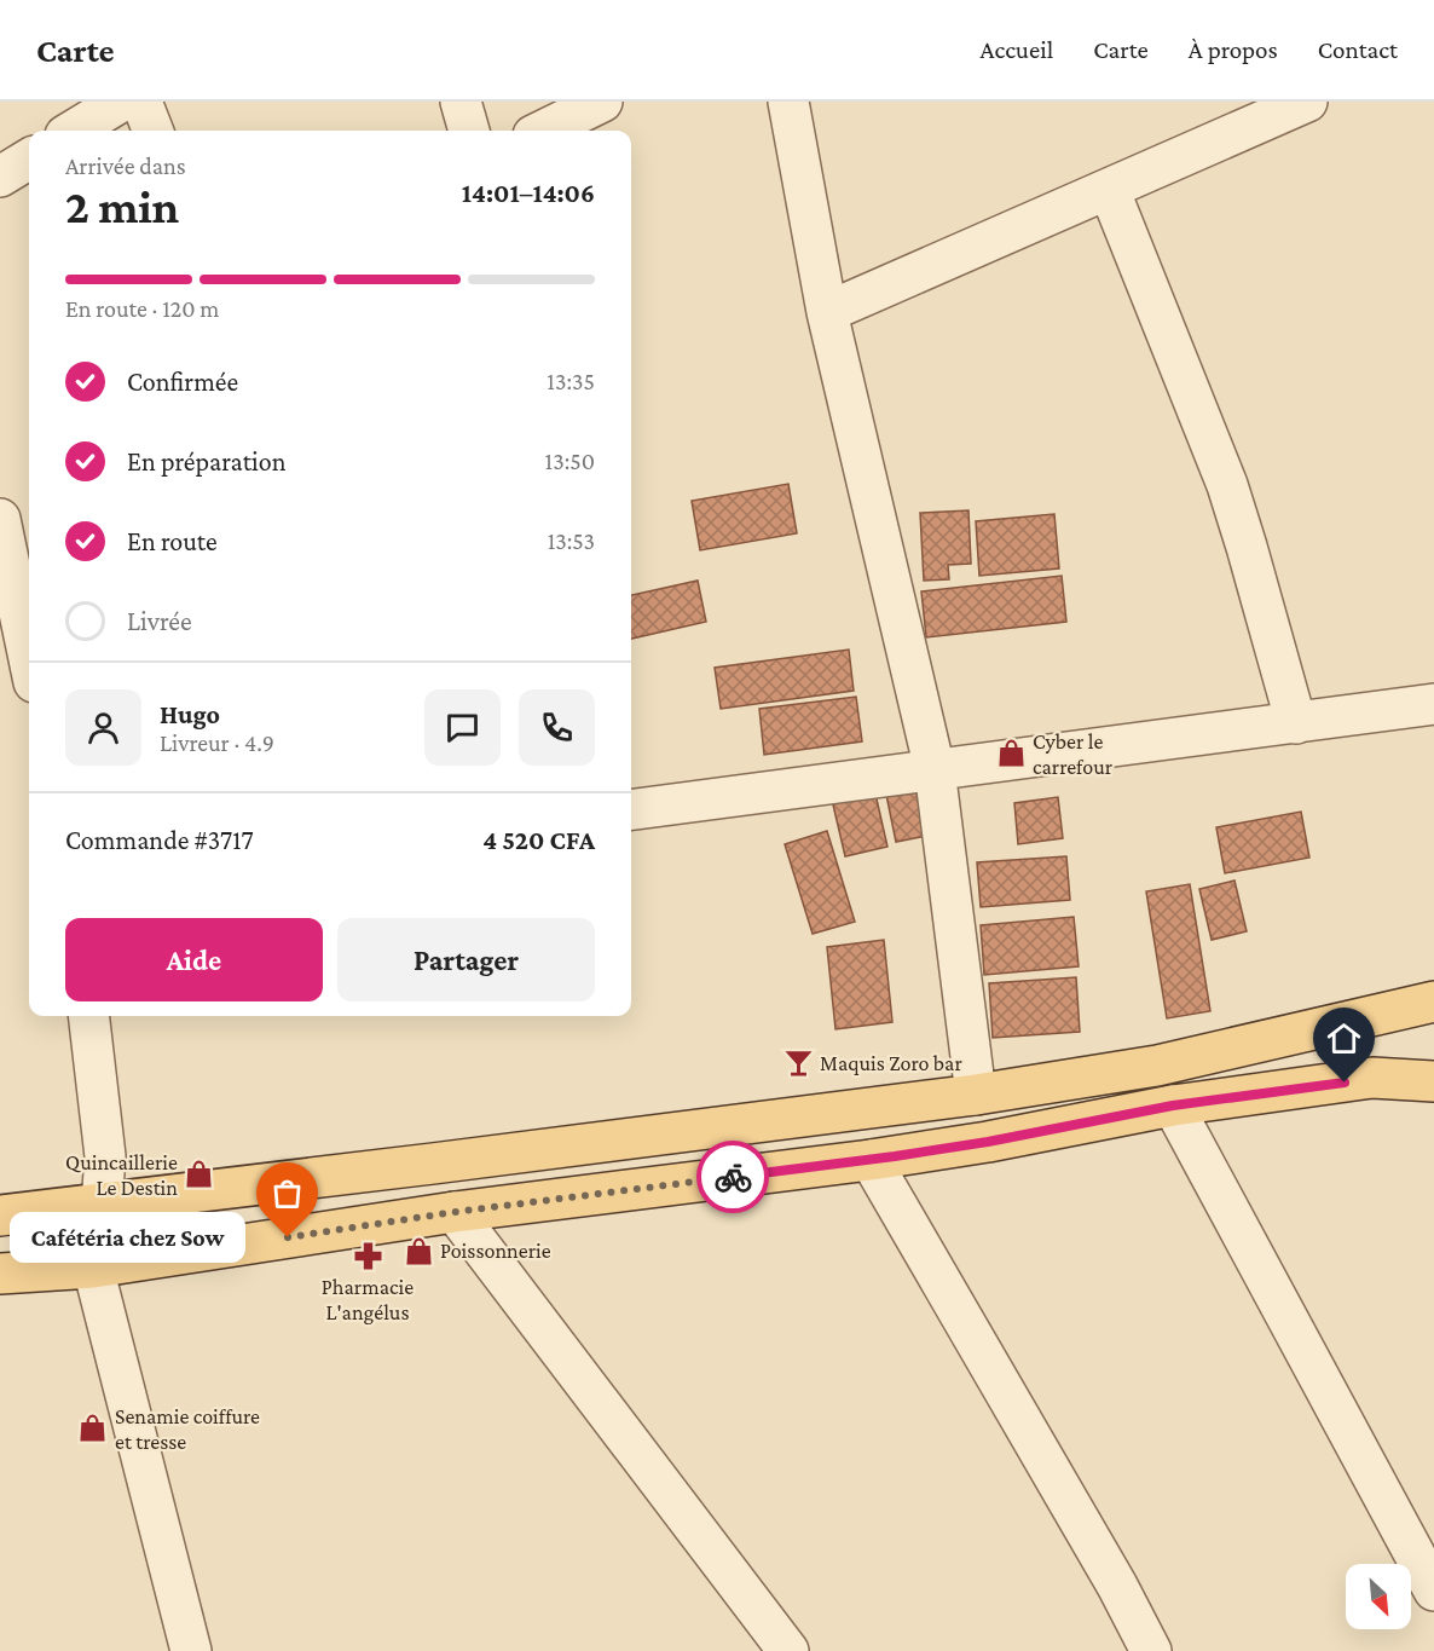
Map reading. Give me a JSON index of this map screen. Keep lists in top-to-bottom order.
{
  "places": {
    "shop": [
      "Cyber le carrefour",
      "Quincaillerie Le Destin",
      "Poissonnerie",
      "Senamie coiffure et tresse"
    ],
    "bar": ["Maquis Zoro bar"],
    "other": ["Cafétéria chez Sow"],
    "pharmacy": ["Pharmacie L'angélus"]
  },
  "north": "bottom right",
  "page": {
    "header": "Carte",
    "nav": [
      "Accueil",
      "Carte",
      "À propos",
      "Contact"
    ],
    "heading": ["2 min", "Arrivée dans", "14:01–14:06"],
    "panel": [
      "Hugo",
      "Livreur · 4.9",
      "Commande #3717",
      "4 520 CFA"
    ],
    "bar": "En route · 120 m",
    "list": [
      ["Confirmée", "13:35"],
      ["En préparation", "13:50"],
      ["En route", "13:53"],
      "Livrée"
    ],
    "buttons": ["Aide", "Partager"],
    "bubble": "Cafétéria chez Sow"
  }
}
